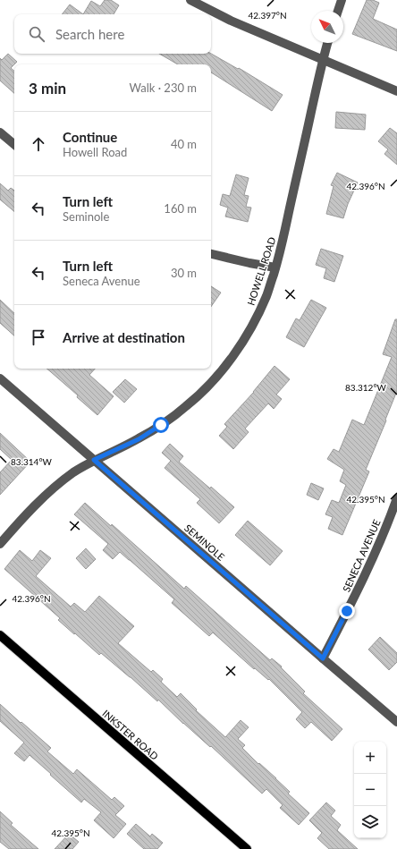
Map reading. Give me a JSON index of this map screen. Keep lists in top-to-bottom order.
{
  "streets": {
    "main road": ["INKSTER ROAD"],
    "street": ["HOWELL ROAD", "SEMINOLE", "SENECA AVENUE"]
  },
  "crossings": [
    ["HOWELL ROAD", "SEMINOLE"],
    ["SEMINOLE", "SENECA AVENUE"]
  ],
  "north": "top left",
  "page": {
    "search": "Search here",
    "heading": ["3 min", "Walk · 230 m"],
    "list": [
      ["Continue", "Howell Road", "40 m"],
      ["Turn left", "Seminole", "160 m"],
      ["Turn left", "Seneca Avenue", "30 m"],
      "Arrive at destination"
    ],
    "map_buttons": ["+", "−"]
  },
  "coordinates": [
    "42.397°N",
    "42.396°N",
    "83.312°W",
    "83.314°W",
    "42.395°N"
  ]
}
